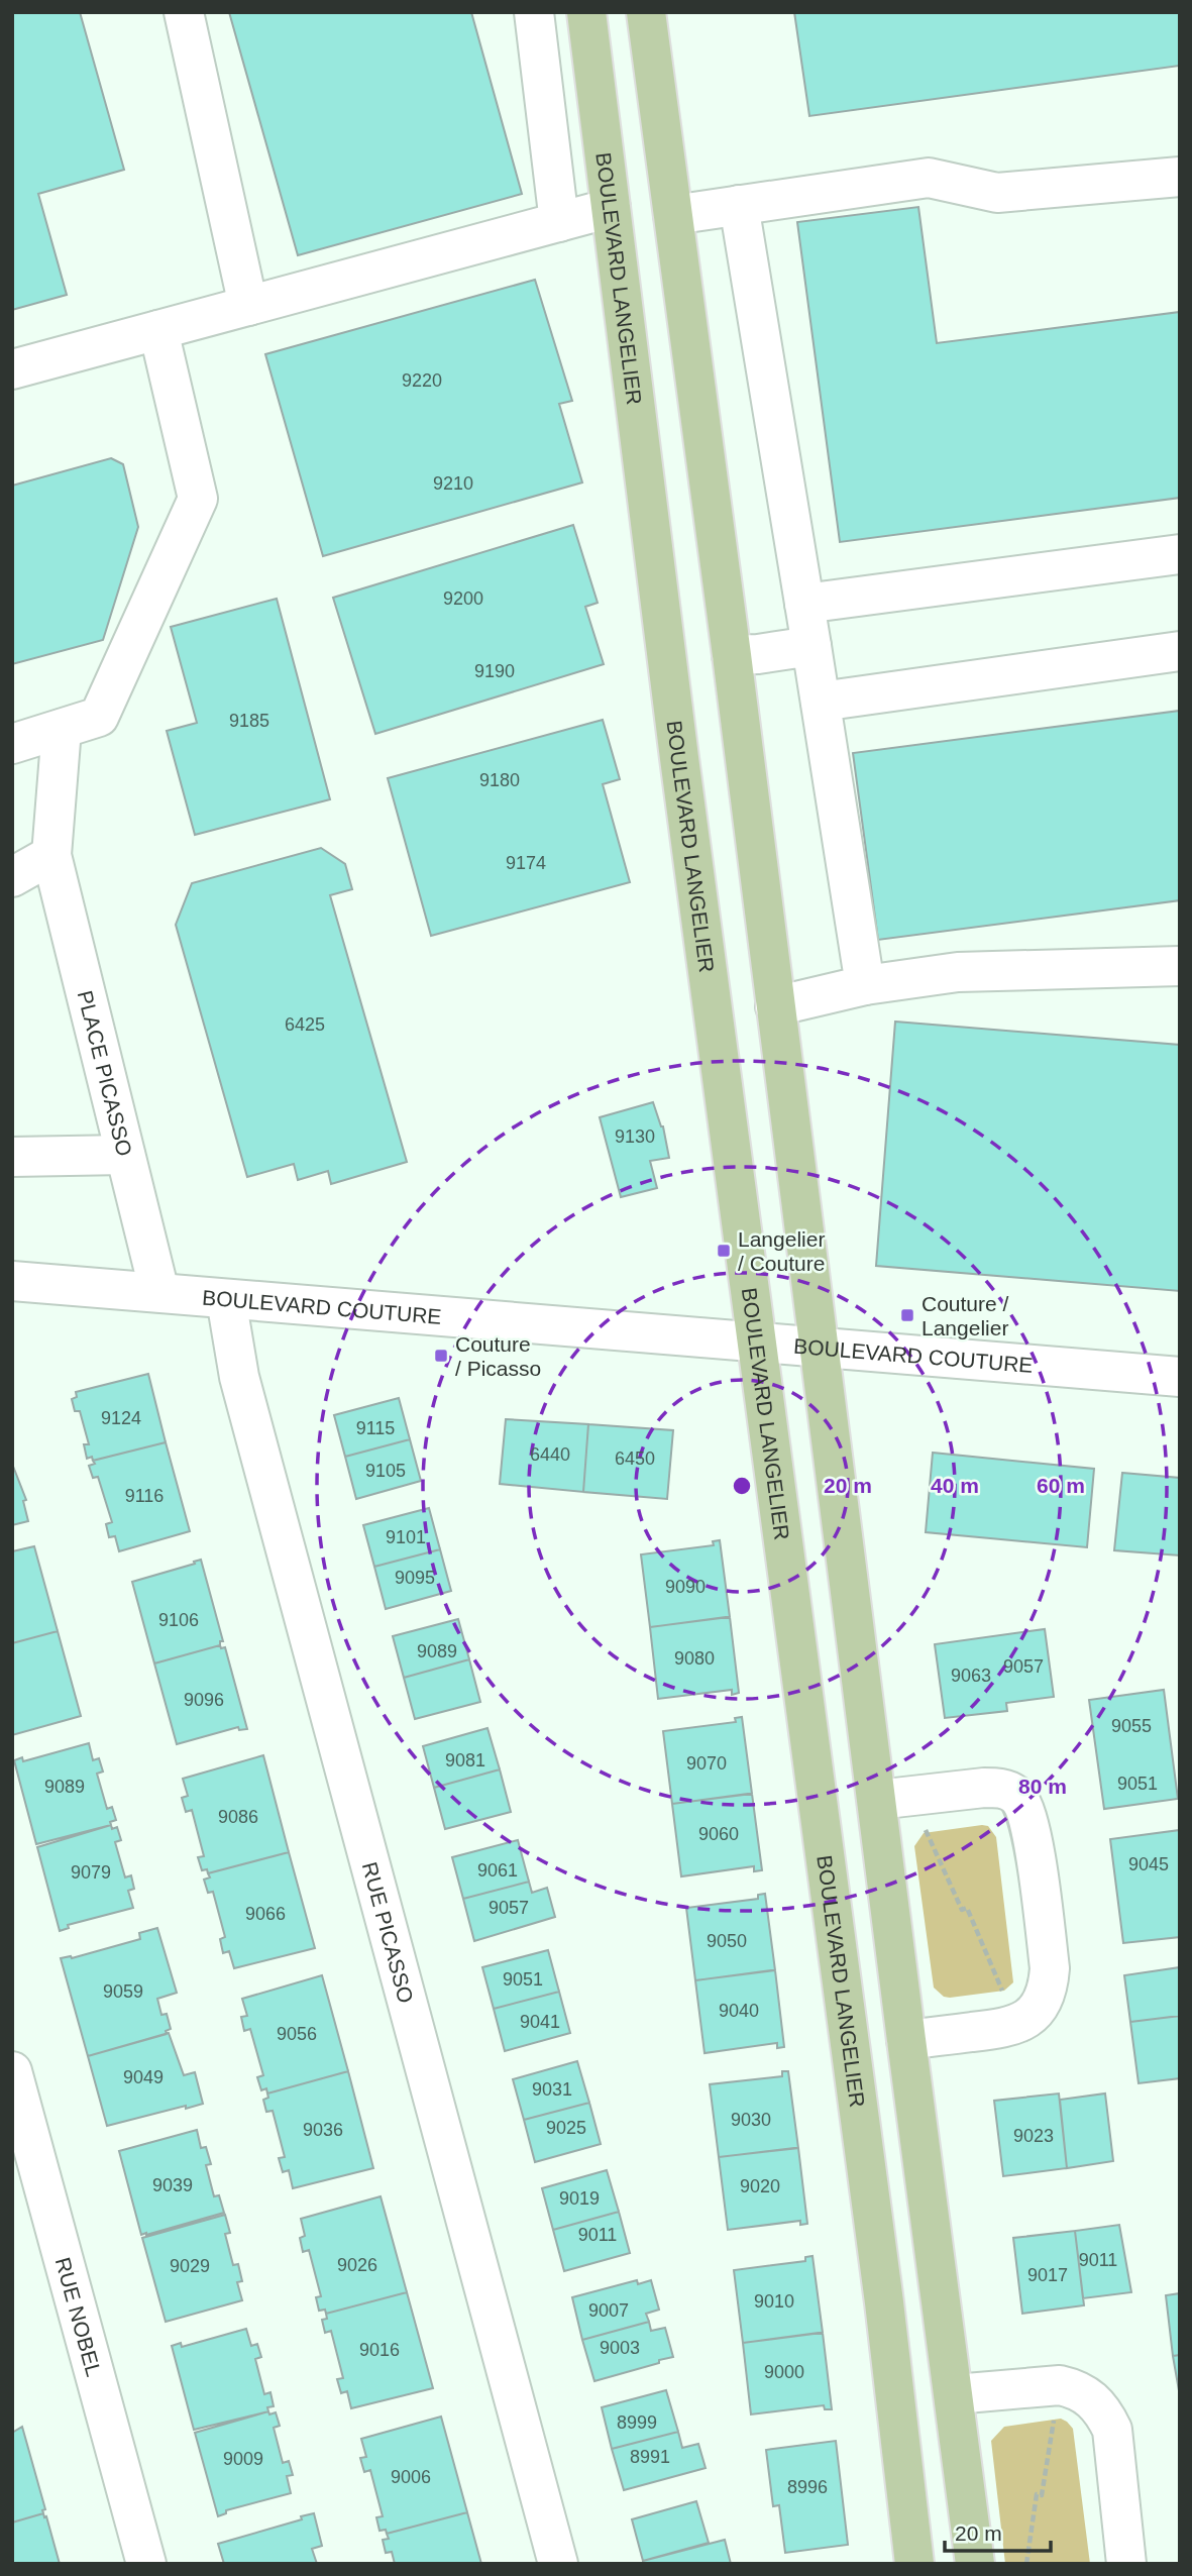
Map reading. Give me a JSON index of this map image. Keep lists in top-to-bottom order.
{
  "streets": {
    "main road": ["BOULEVARD LANGELIER"],
    "street": [
      "PLACE PICASSO",
      "BOULEVARD COUTURE",
      "RUE PICASSO",
      "RUE NOBEL"
    ]
  },
  "crossings": [
    ["BOULEVARD LANGELIER", "BOULEVARD COUTURE"],
    ["PLACE PICASSO", "BOULEVARD COUTURE"],
    ["BOULEVARD COUTURE", "RUE PICASSO"]
  ],
  "places": {
    "transit": ["Langelier / Couture", "Couture / Langelier", "Couture / Picasso"]
  },
  "house_numbers": [
    "9220",
    "9210",
    "9200",
    "9190",
    "9185",
    "9180",
    "9174",
    "6425",
    "9130",
    "9124",
    "9115",
    "6440",
    "6450",
    "9105",
    "9116",
    "9101",
    "9095",
    "9090",
    "9106",
    "9089",
    "9080",
    "9057",
    "9063",
    "9096",
    "9055",
    "9081",
    "9070",
    "9051",
    "9089",
    "9086",
    "9060",
    "9045",
    "9061",
    "9079",
    "9057",
    "9066",
    "9050",
    "9051",
    "9059",
    "9040",
    "9041",
    "9056",
    "9049",
    "9031",
    "9030",
    "9025",
    "9036",
    "9023",
    "9039",
    "9020",
    "9019",
    "9011",
    "9011",
    "9026",
    "9029",
    "9017",
    "9010",
    "9007",
    "9003",
    "9016",
    "9000",
    "8999",
    "8991",
    "9009",
    "9006",
    "8996"
  ],
  "scale_bar": "20 m",
  "rings": [
    "20 m",
    "40 m",
    "60 m",
    "80 m"
  ]
}
